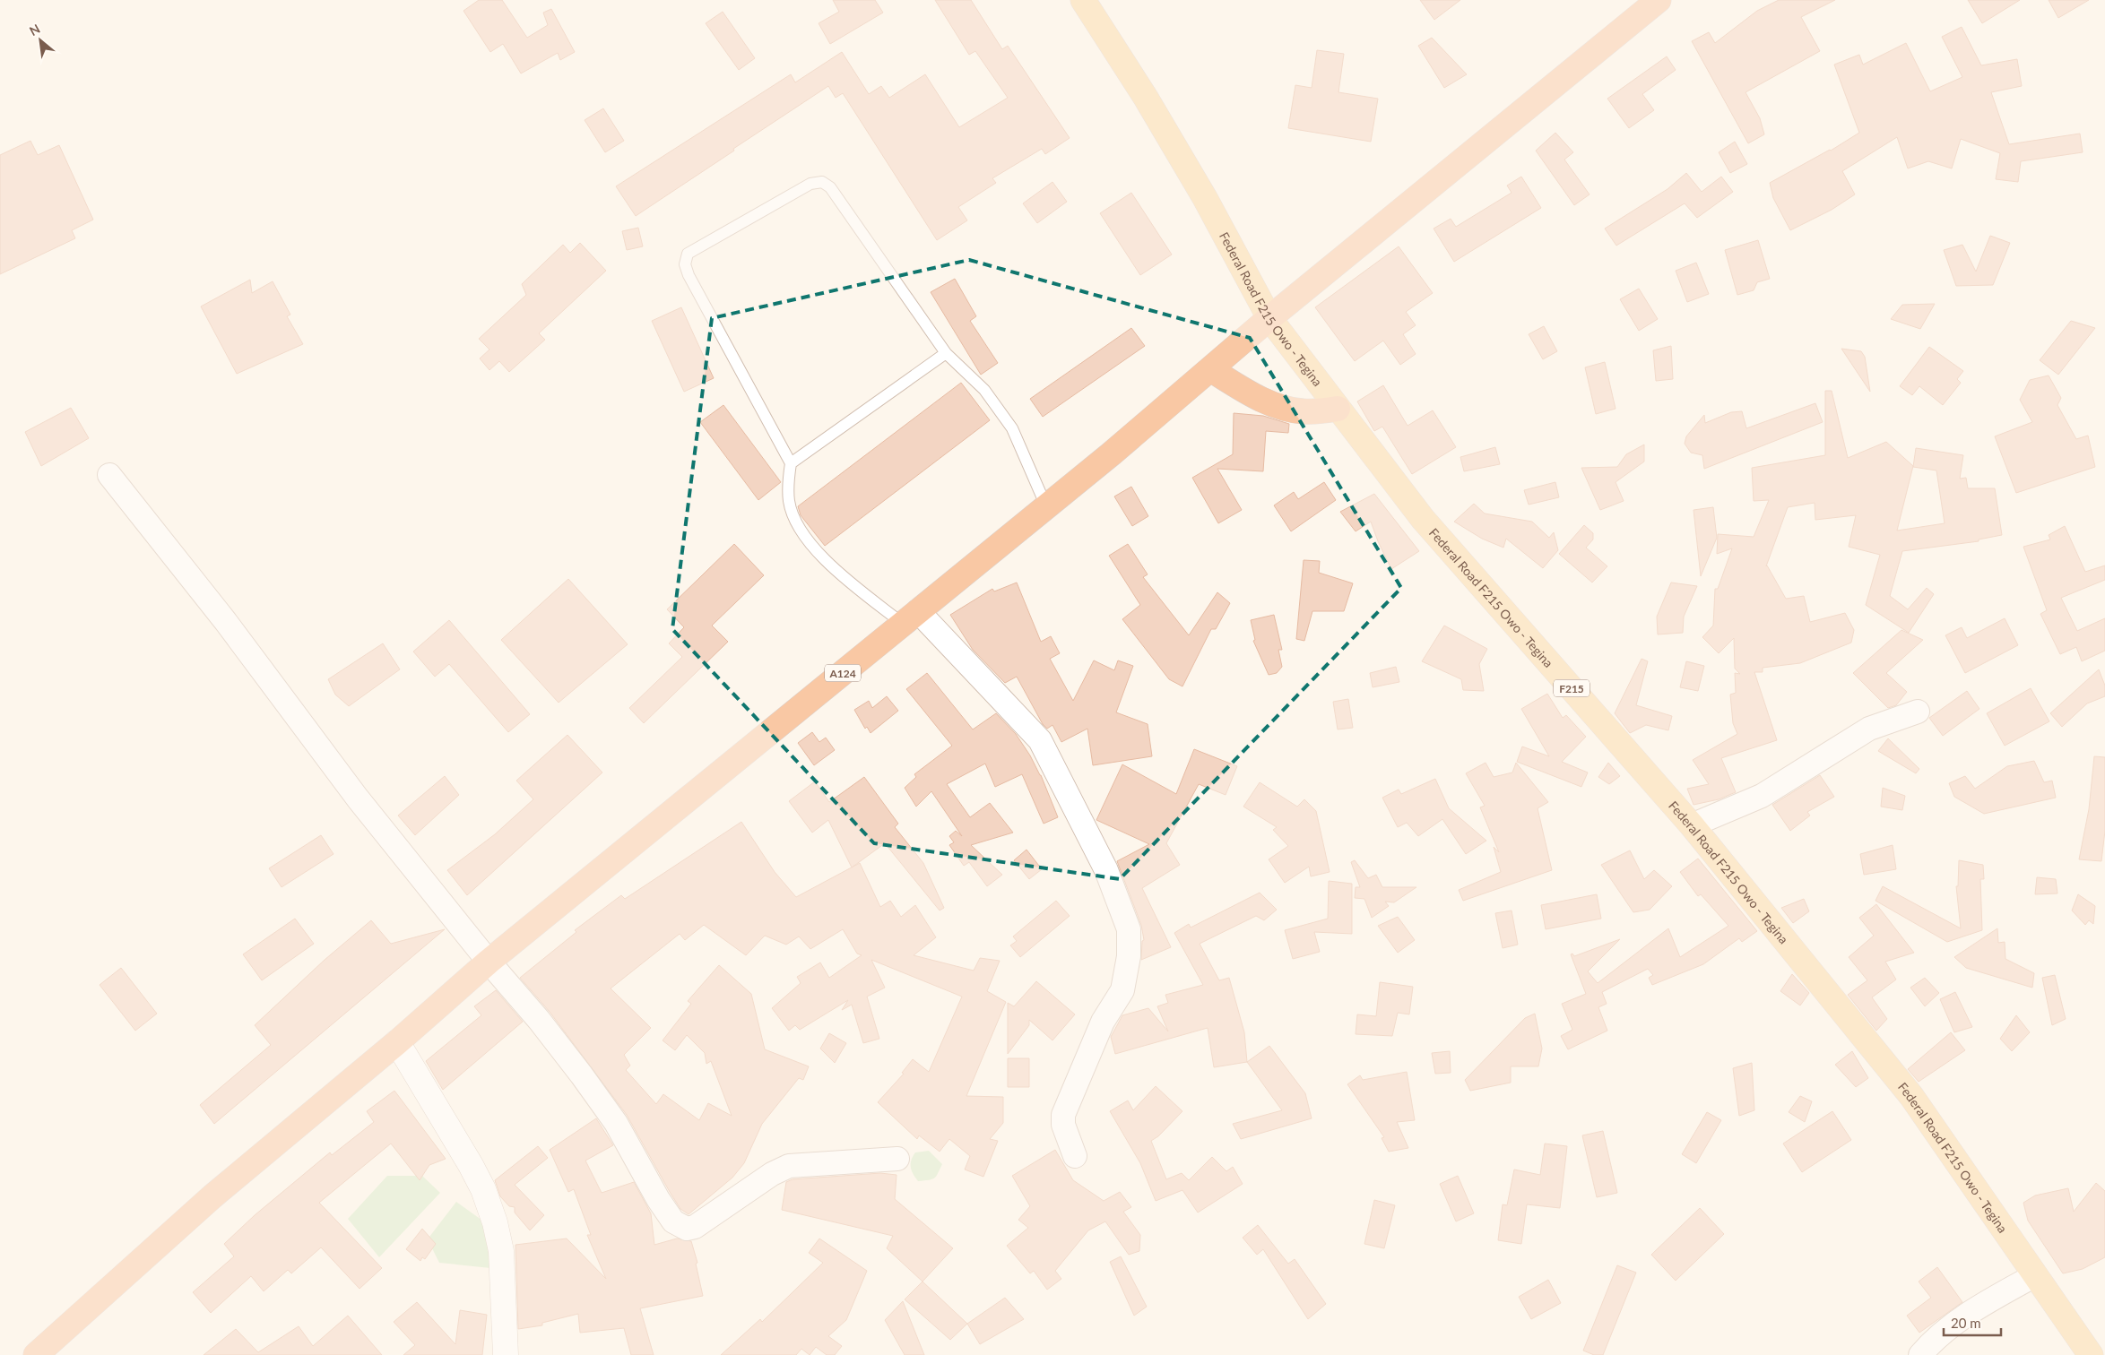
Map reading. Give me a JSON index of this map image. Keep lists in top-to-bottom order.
{
  "streets": {
    "highway": ["A124"],
    "main road": ["Federal Road F215 Owo - Tegina", "F215"]
  },
  "crossings": [
    ["Federal Road F215 Owo - Tegina", "A124"]
  ],
  "scale_bar": "20 m",
  "north": "top left"
}
